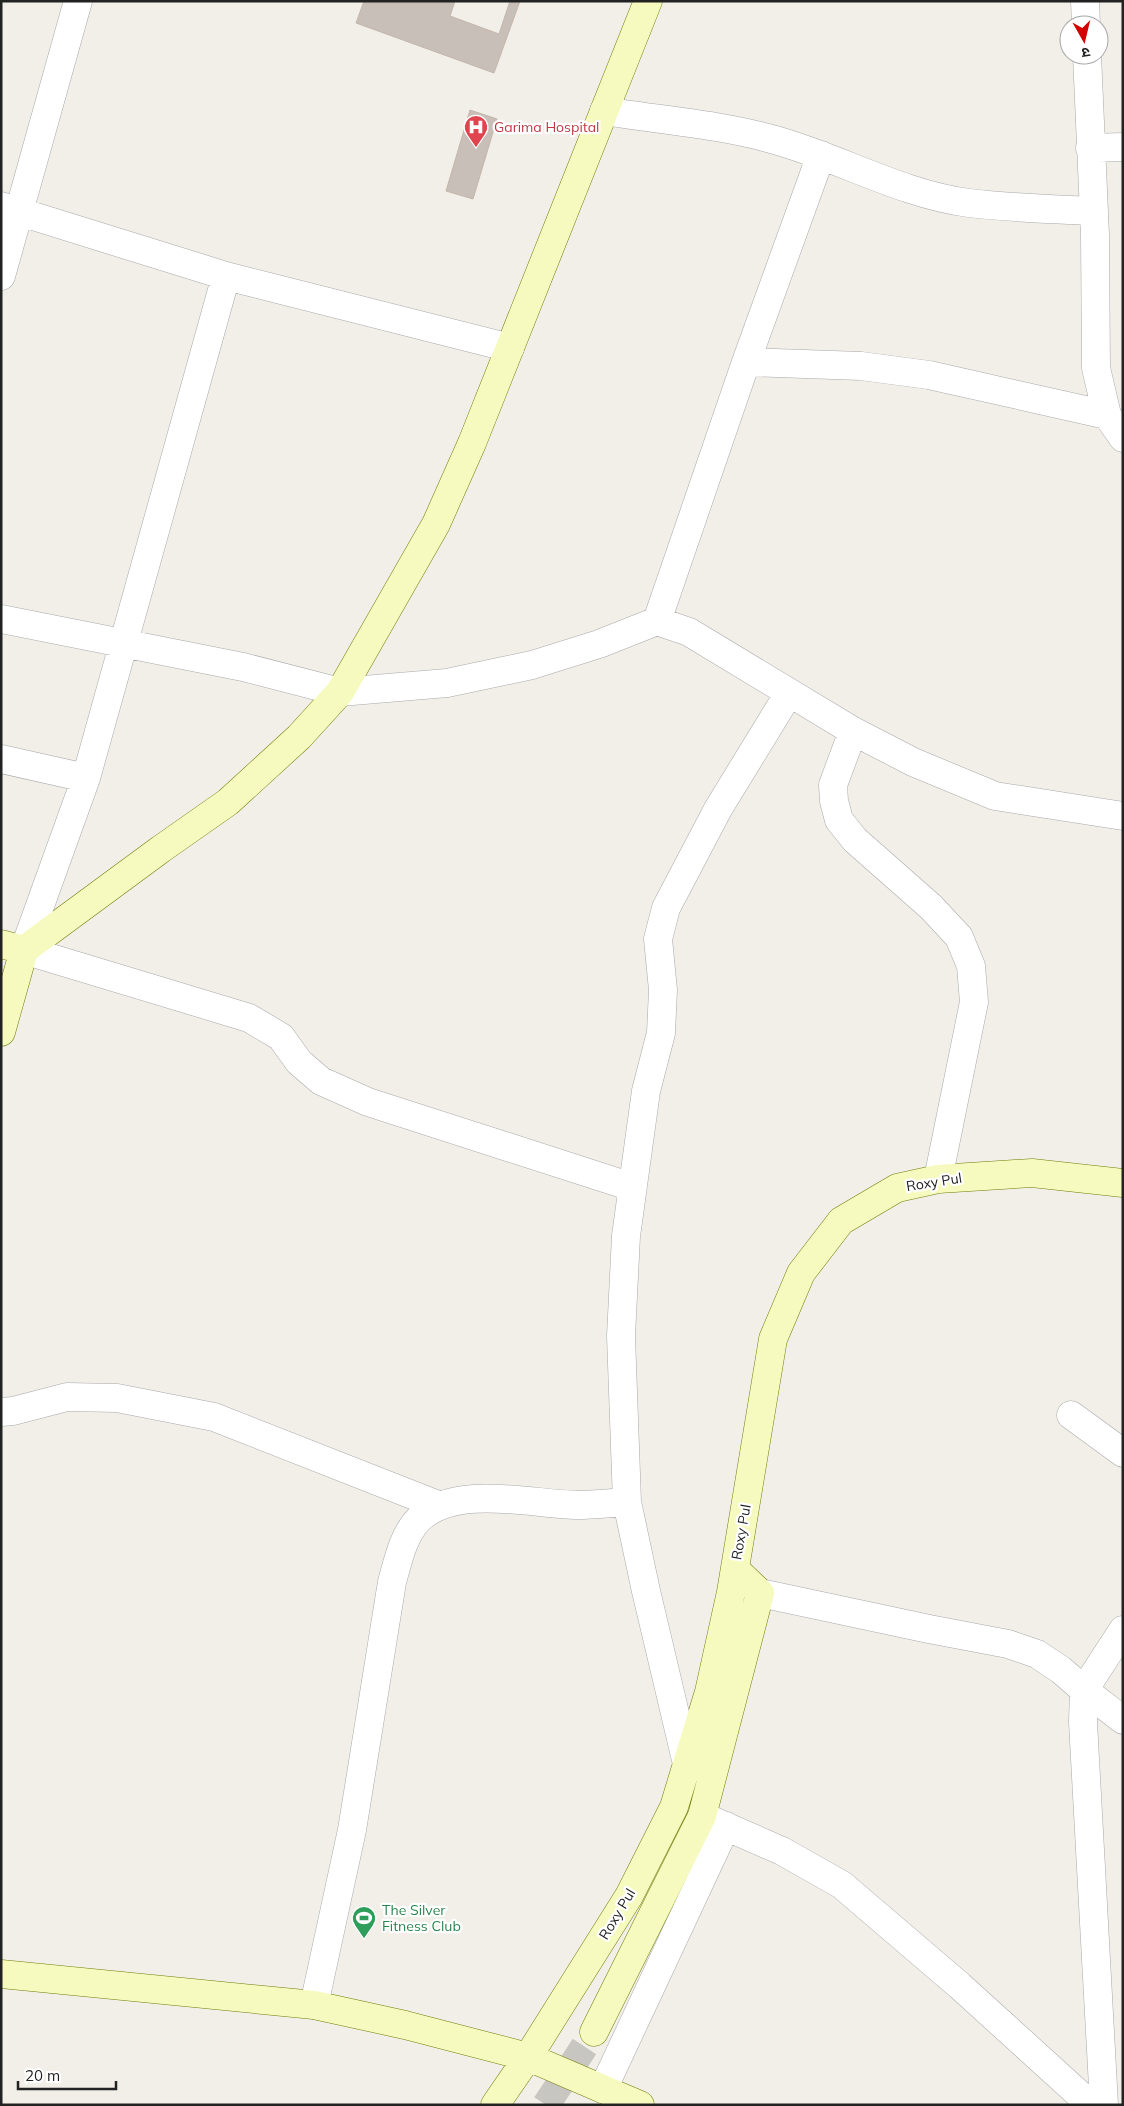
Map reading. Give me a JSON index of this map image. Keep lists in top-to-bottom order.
{
  "streets": {
    "street": ["Roxy Pul"]
  },
  "places": {
    "hospital": ["Garima Hospital"],
    "sports": ["The Silver Fitness Club"]
  },
  "scale_bar": "20 m",
  "north": "bottom"
}
